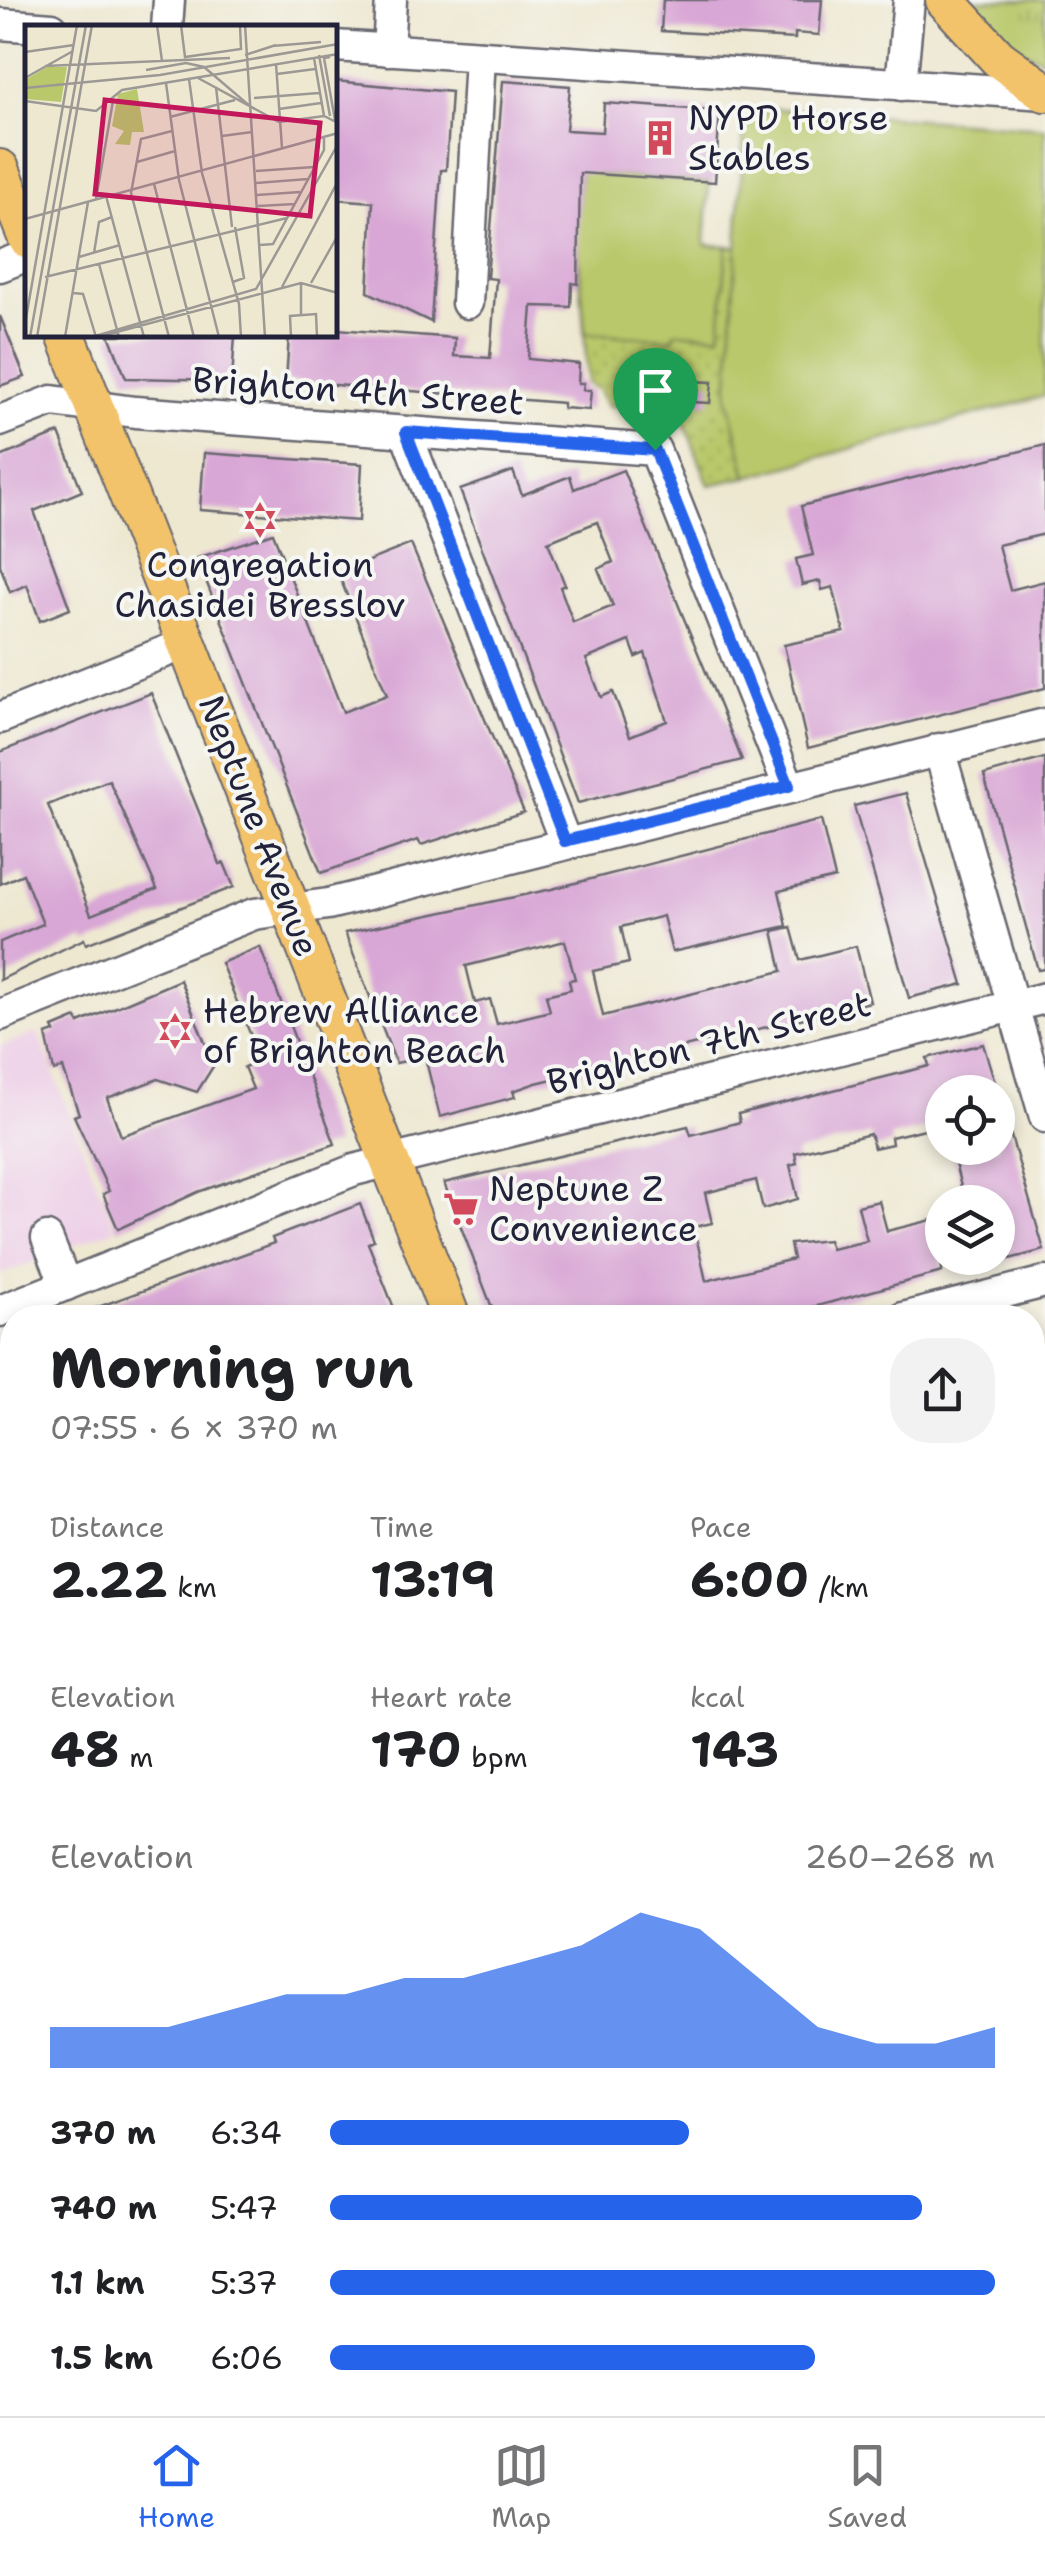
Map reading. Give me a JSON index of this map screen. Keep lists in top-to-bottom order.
{
  "streets": {
    "main road": ["Neptune Avenue"],
    "street": ["Brighton 4th Street", "Brighton 7th Street"]
  },
  "crossings": [
    ["Brighton 4th Street", "Neptune Avenue"],
    ["Neptune Avenue", "Brighton 7th Street"]
  ],
  "places": {
    "building": ["NYPD Horse Stables"],
    "synagogue": ["Congregation Chasidei Bresslov", "Hebrew Alliance of Brighton Beach"],
    "supermarket": ["Neptune Z Convenience"]
  },
  "page": {
    "heading": ["Morning run", "07:55 · 6 × 370 m"],
    "stats": [
      ["Distance", "2.22 km"],
      ["Time", "13:19"],
      ["Pace", "6:00 /km"],
      ["Elevation", "48 m"],
      ["Heart rate", "170 bpm"],
      ["kcal", "143"]
    ],
    "chart": ["Elevation", "260–268 m"],
    "list": [
      {
        "name": "370 m",
        "note": "6:34"
      },
      {
        "name": "740 m",
        "note": "5:47"
      },
      {
        "name": "1.1 km",
        "note": "5:37"
      },
      {
        "name": "1.5 km",
        "note": "6:06"
      }
    ],
    "tabs": ["Home", "Map", "Saved"]
  }
}
